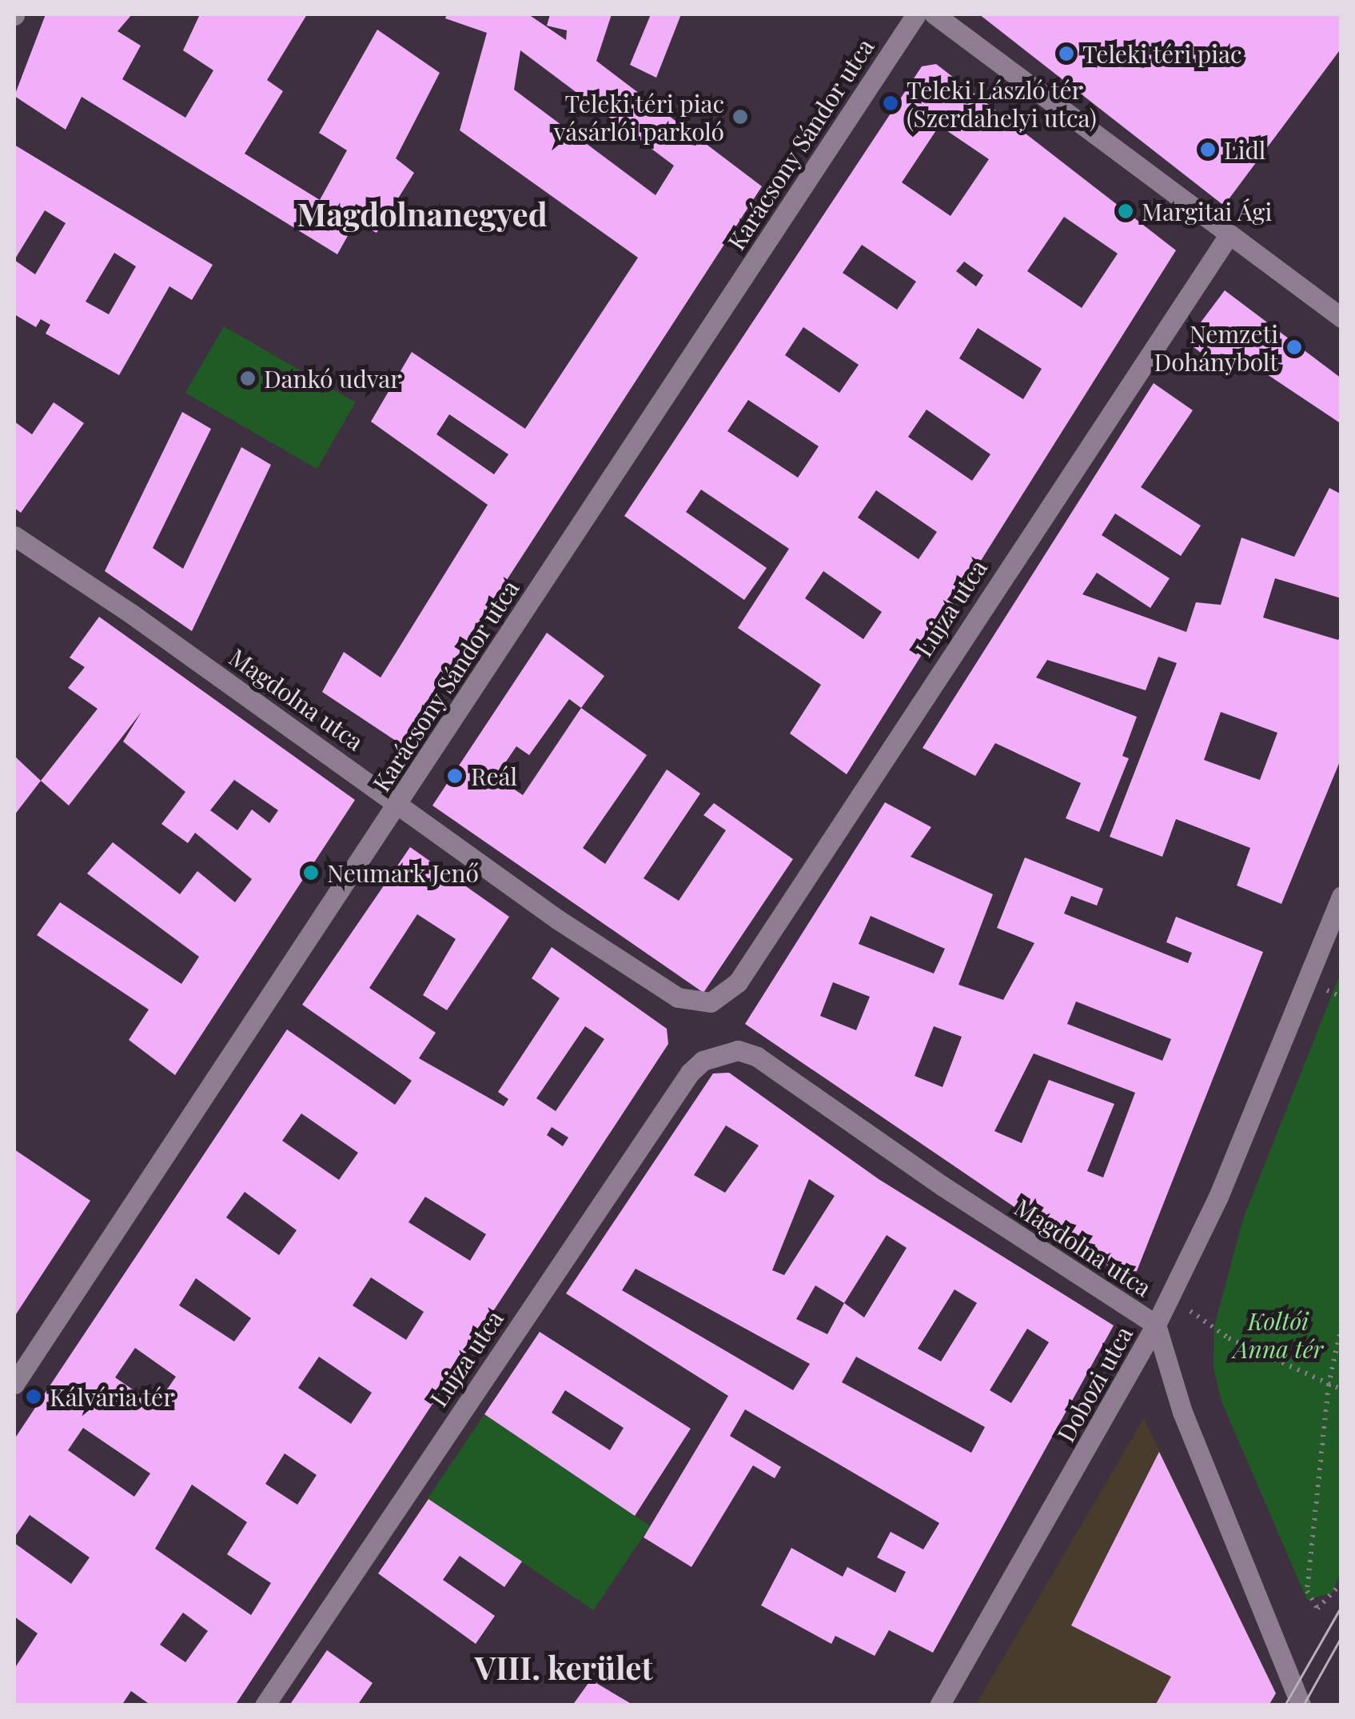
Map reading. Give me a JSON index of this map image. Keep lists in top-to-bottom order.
{
  "streets": {
    "street": [
      "Karácsony Sándor utca",
      "Lujza utca",
      "Magdolna utca",
      "Dobozi utca"
    ]
  },
  "crossings": [
    ["Karácsony Sándor utca", "Magdolna utca"],
    ["Lujza utca", "Magdolna utca"],
    ["Magdolna utca", "Dobozi utca"]
  ],
  "districts": ["Magdolnanegyed", "VIII. kerület"],
  "parks": ["Koltói Anna tér"],
  "places": [
    "Teleki téri piac",
    "Teleki László tér (Szerdahelyi utca)",
    "Teleki téri piac vásárlói parkoló",
    "Lidl",
    "Margitai Ági",
    "Nemzeti Dohánybolt",
    "Dankó udvar",
    "Reál",
    "Neumark Jenő",
    "Kálvária tér"
  ]
}
